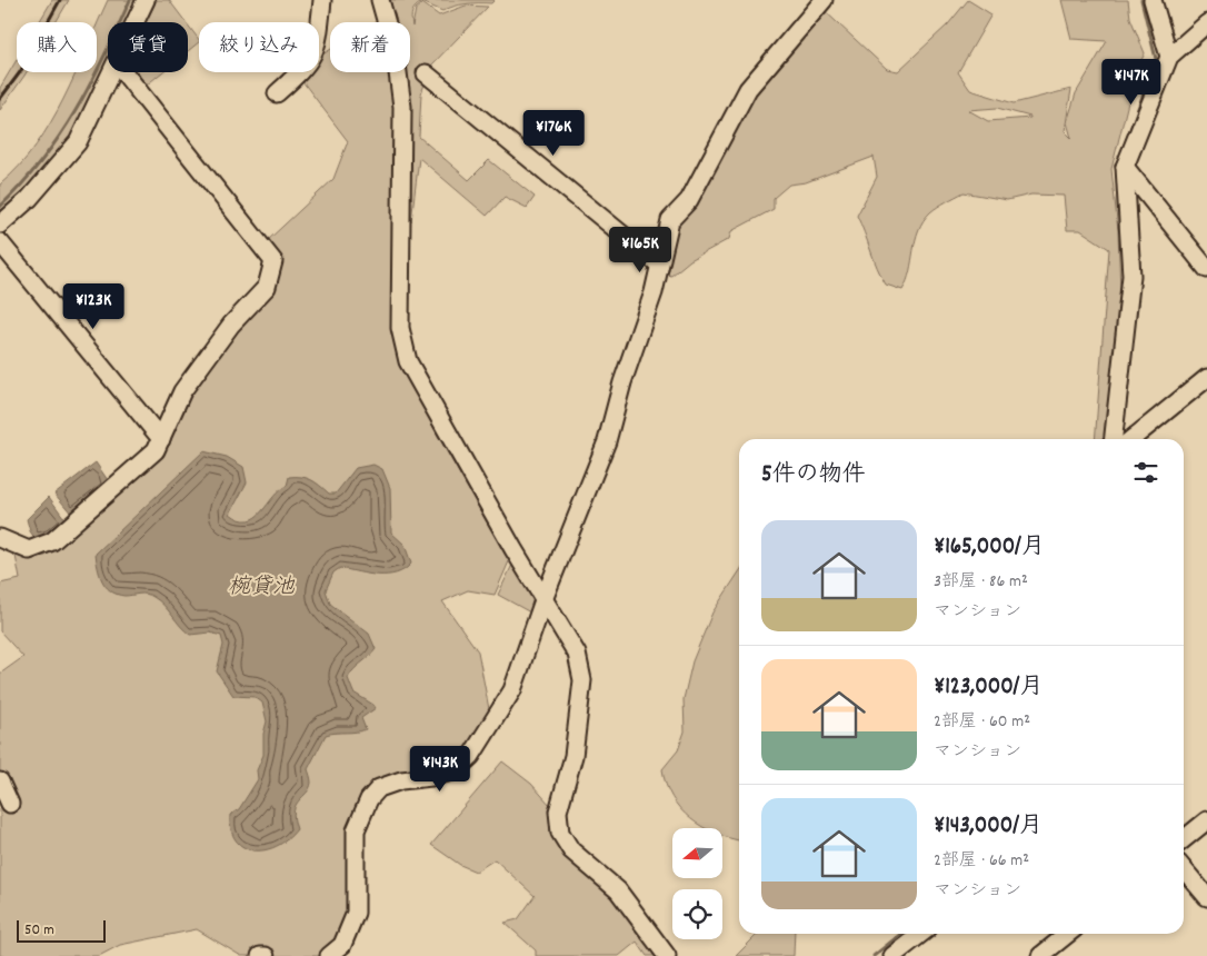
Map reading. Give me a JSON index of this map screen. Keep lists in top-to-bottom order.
{
  "water": ["椀貸池"],
  "scale_bar": "50 m",
  "north": "left",
  "page": {
    "chip": [
      "購入",
      "賃貸",
      "絞り込み",
      "新着"
    ],
    "price": [
      "¥147K",
      "¥176K",
      "¥165K",
      "¥123K",
      "¥143K"
    ],
    "heading": "5件の物件",
    "list": [
      {
        "name": "¥165,000/月",
        "note": "3部屋 · 86 m² · マンション"
      },
      {
        "name": "¥123,000/月",
        "note": "2部屋 · 60 m² · マンション"
      },
      {
        "name": "¥143,000/月",
        "note": "2部屋 · 66 m² · マンション"
      }
    ],
    "scale": "50 m"
  }
}
